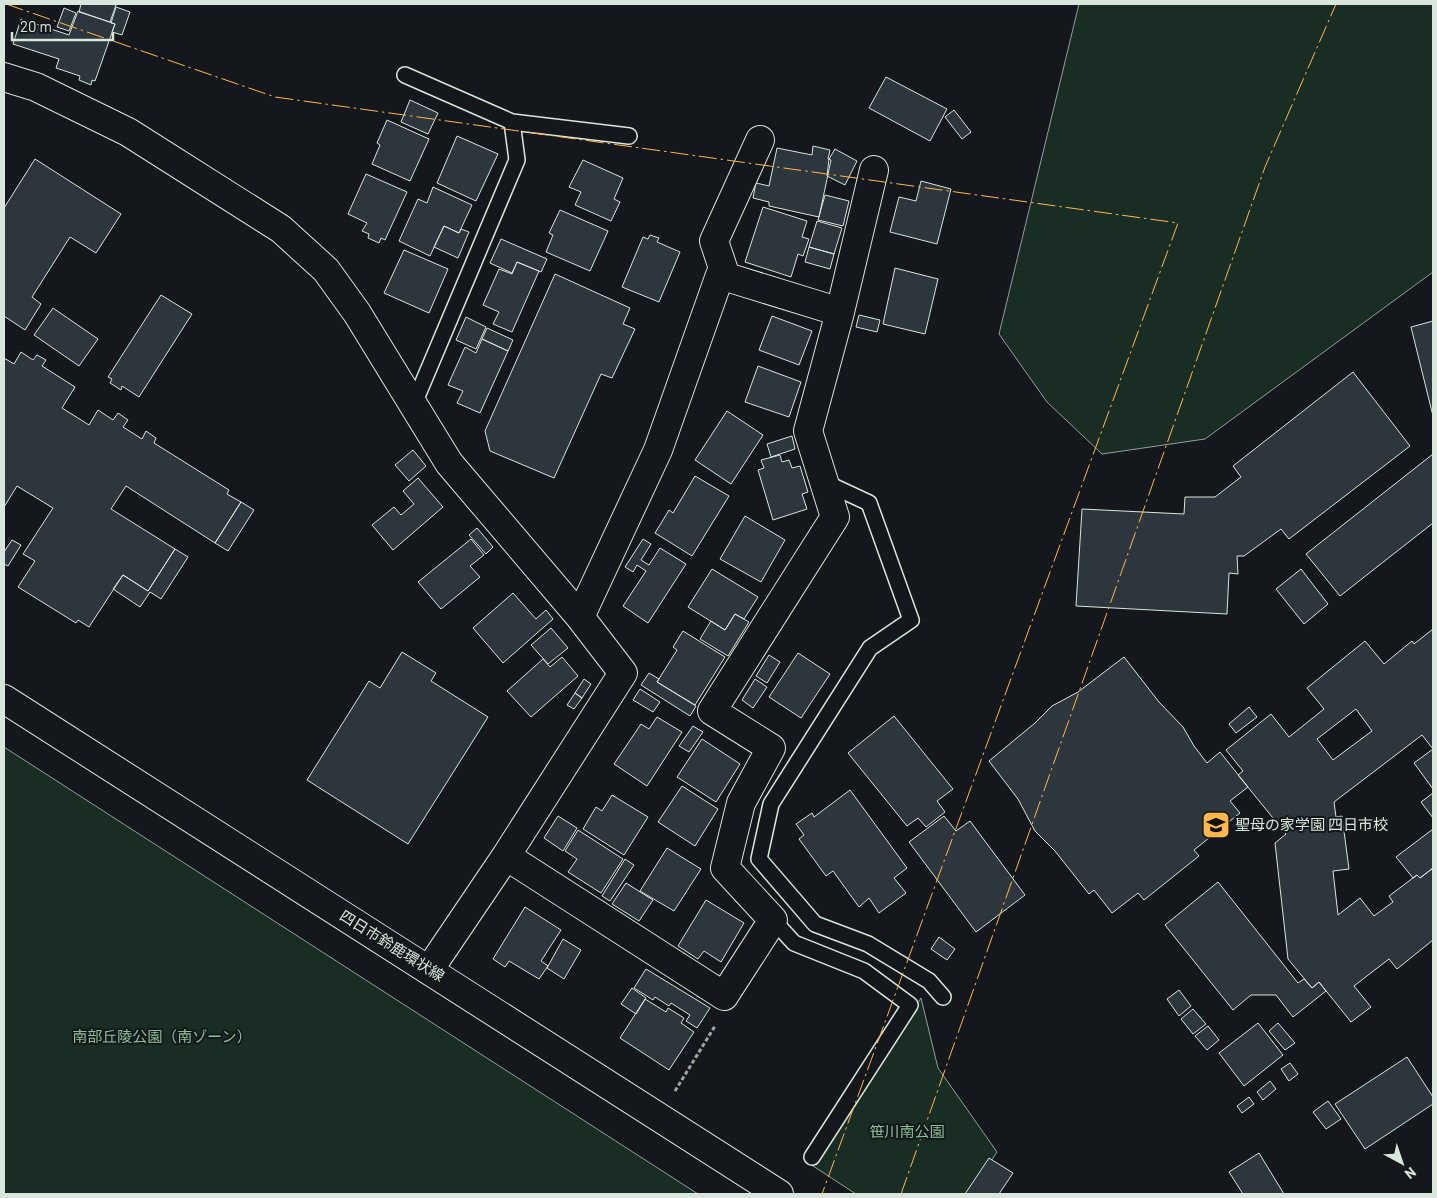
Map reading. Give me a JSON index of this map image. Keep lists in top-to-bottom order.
{
  "streets": {
    "street": ["四日市鈴鹿環状線"]
  },
  "parks": ["南部丘陵公園（南ゾーン）", "笹川南公園"],
  "places": {
    "school or university": ["聖母の家学園 四日市校"]
  },
  "scale_bar": "20 m",
  "north": "bottom right"
}
